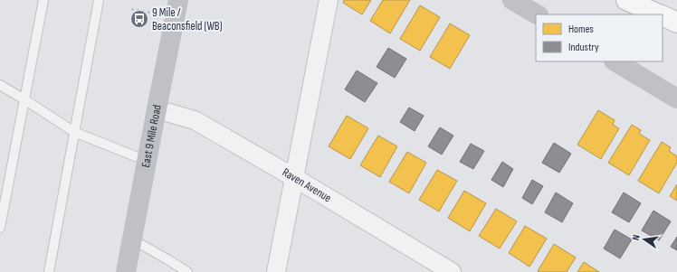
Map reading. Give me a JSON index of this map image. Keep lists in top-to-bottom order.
{
  "streets": {
    "main road": ["East 9 Mile Road"],
    "street": ["Raven Avenue"]
  },
  "crossings": [
    ["East 9 Mile Road", "Raven Avenue"]
  ],
  "places": {
    "bus stop": ["9 Mile / Beaconsfield (WB)"]
  },
  "legend": ["Homes", "Industry"],
  "north": "left"
}
